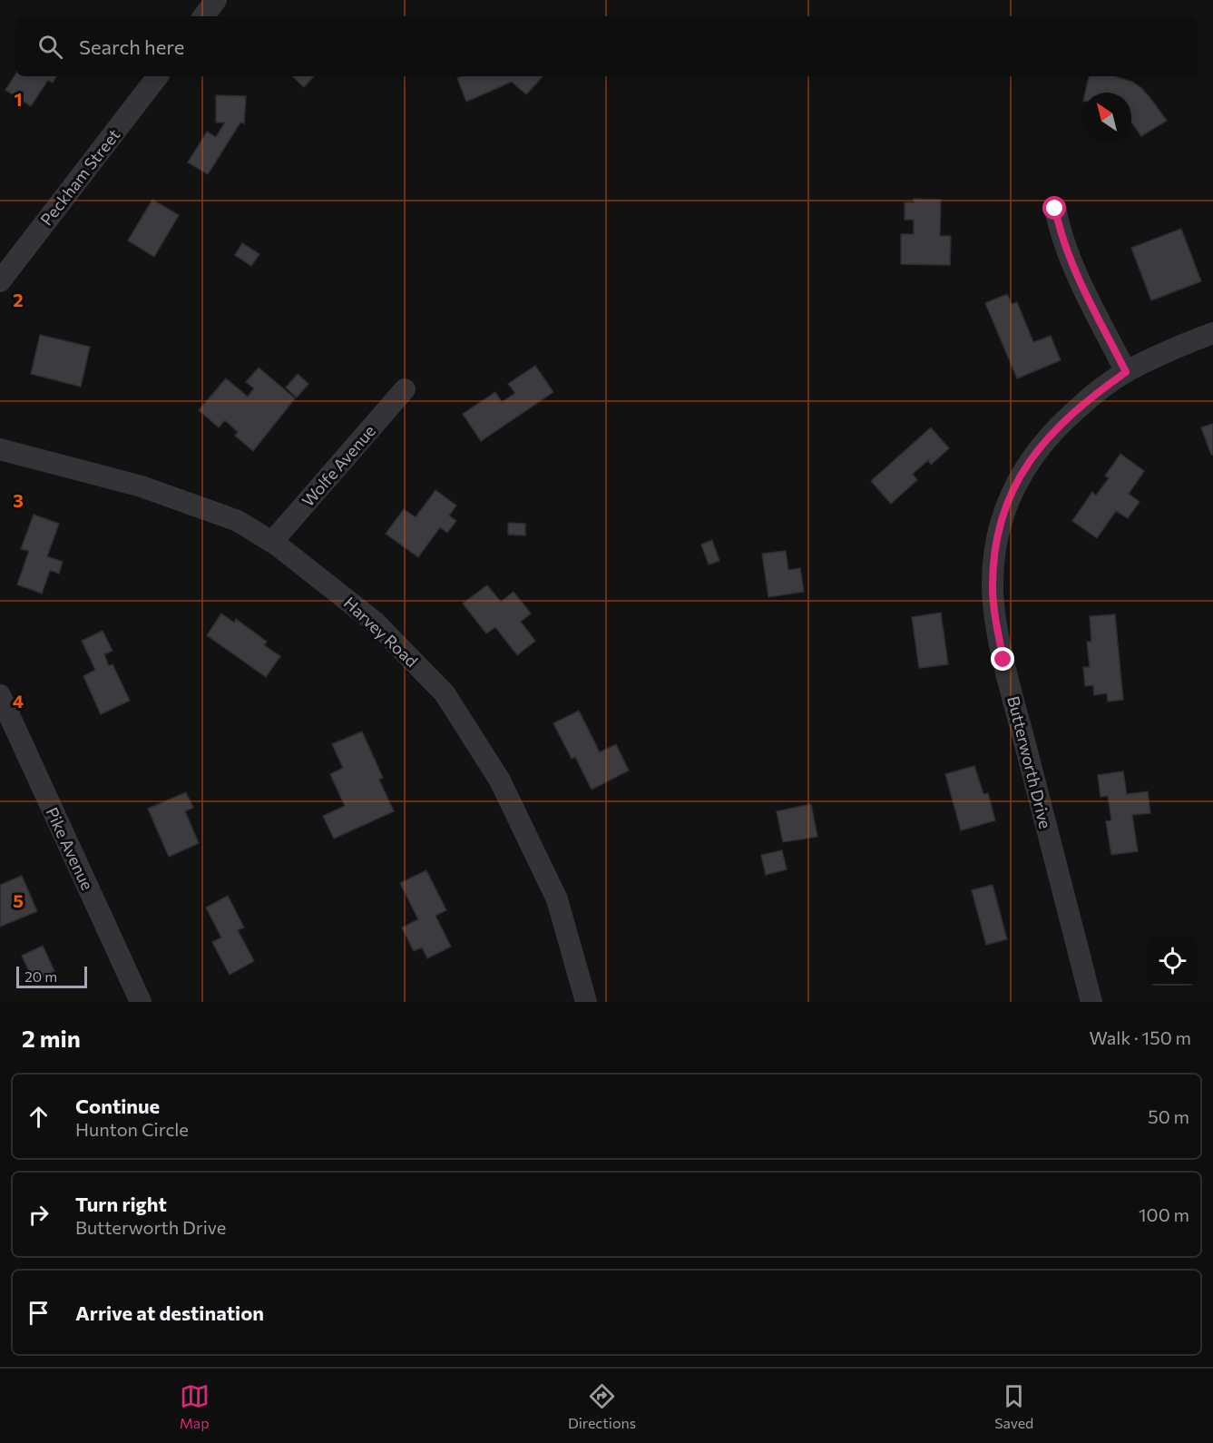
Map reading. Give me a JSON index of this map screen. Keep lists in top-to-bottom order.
{
  "streets": {
    "street": [
      "Peckham Street",
      "Wolfe Avenue",
      "Harvey Road",
      "Butterworth Drive",
      "Pike Avenue"
    ]
  },
  "crossings": [
    ["Wolfe Avenue", "Harvey Road"]
  ],
  "scale_bar": "20 m",
  "north": "top left",
  "page": {
    "search": "Search here",
    "scale": "20 m",
    "heading": ["2 min", "Walk · 150 m"],
    "list": [
      ["Continue", "Hunton Circle", "50 m"],
      ["Turn right", "Butterworth Drive", "100 m"],
      "Arrive at destination"
    ],
    "nav": ["Map", "Directions", "Saved"]
  },
  "grid": {
    "rows": [
      "1",
      "2",
      "3",
      "4",
      "5"
    ]
  }
}
